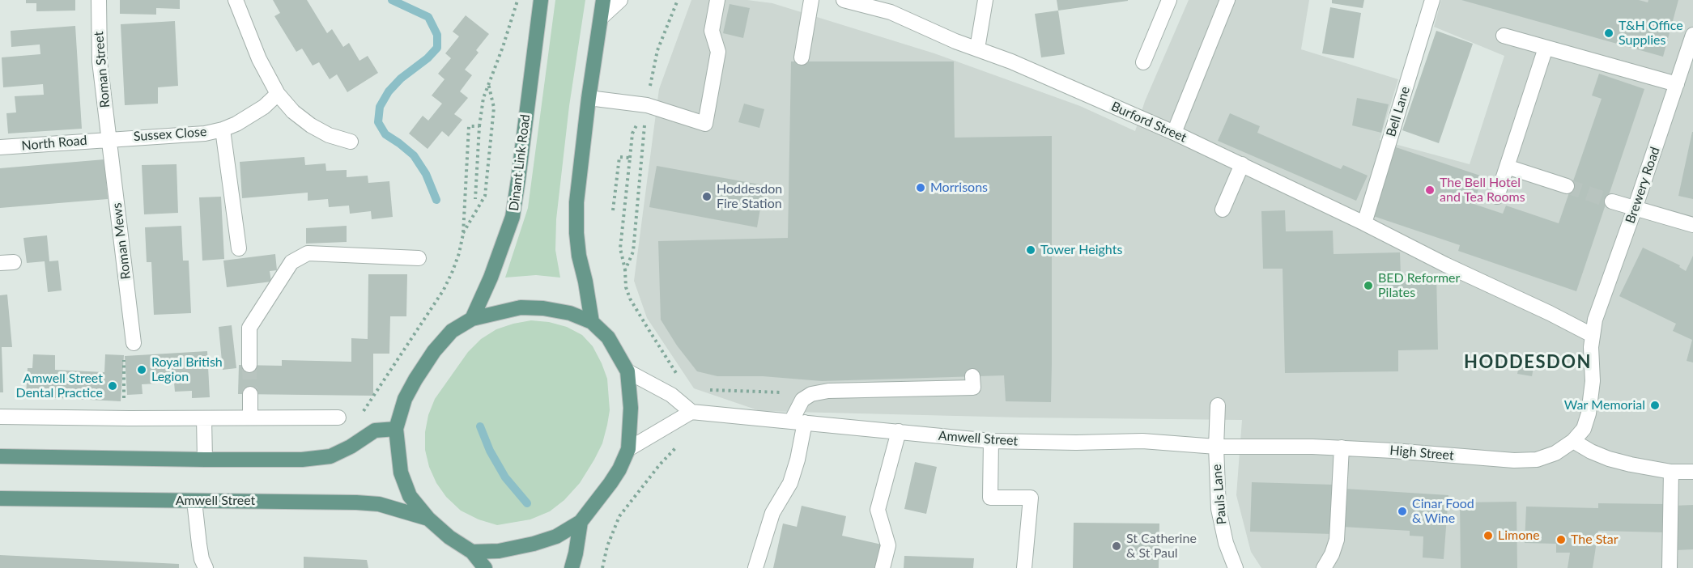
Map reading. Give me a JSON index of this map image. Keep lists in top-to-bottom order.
{
  "streets": {
    "main road": ["Dinant Link Road", "Amwell Street"],
    "street": [
      "Roman Street",
      "Bell Lane",
      "Burford Street",
      "Sussex Close",
      "North Road",
      "Brewery Road",
      "Roman Mews",
      "High Street",
      "Pauls Lane"
    ]
  },
  "crossings": [
    ["Roman Street", "Sussex Close"],
    ["Roman Street", "North Road"],
    ["Roman Street", "Roman Mews"],
    ["Bell Lane", "Burford Street"],
    ["Burford Street", "Brewery Road"],
    ["Burford Street", "High Street"],
    ["Sussex Close", "North Road"],
    ["Sussex Close", "Roman Mews"],
    ["North Road", "Roman Mews"],
    ["Brewery Road", "High Street"],
    ["Amwell Street", "High Street"],
    ["Amwell Street", "Pauls Lane"]
  ],
  "districts": ["HODDESDON"],
  "places": [
    "T&H Office Supplies",
    "Morrisons",
    "The Bell Hotel and Tea Rooms",
    "Hoddesdon Fire Station",
    "Tower Heights",
    "BED Reformer Pilates",
    "Royal British Legion",
    "Amwell Street Dental Practice",
    "War Memorial",
    "Cinar Food & Wine",
    "Limone",
    "The Star",
    "St Catherine & St Paul"
  ]
}
